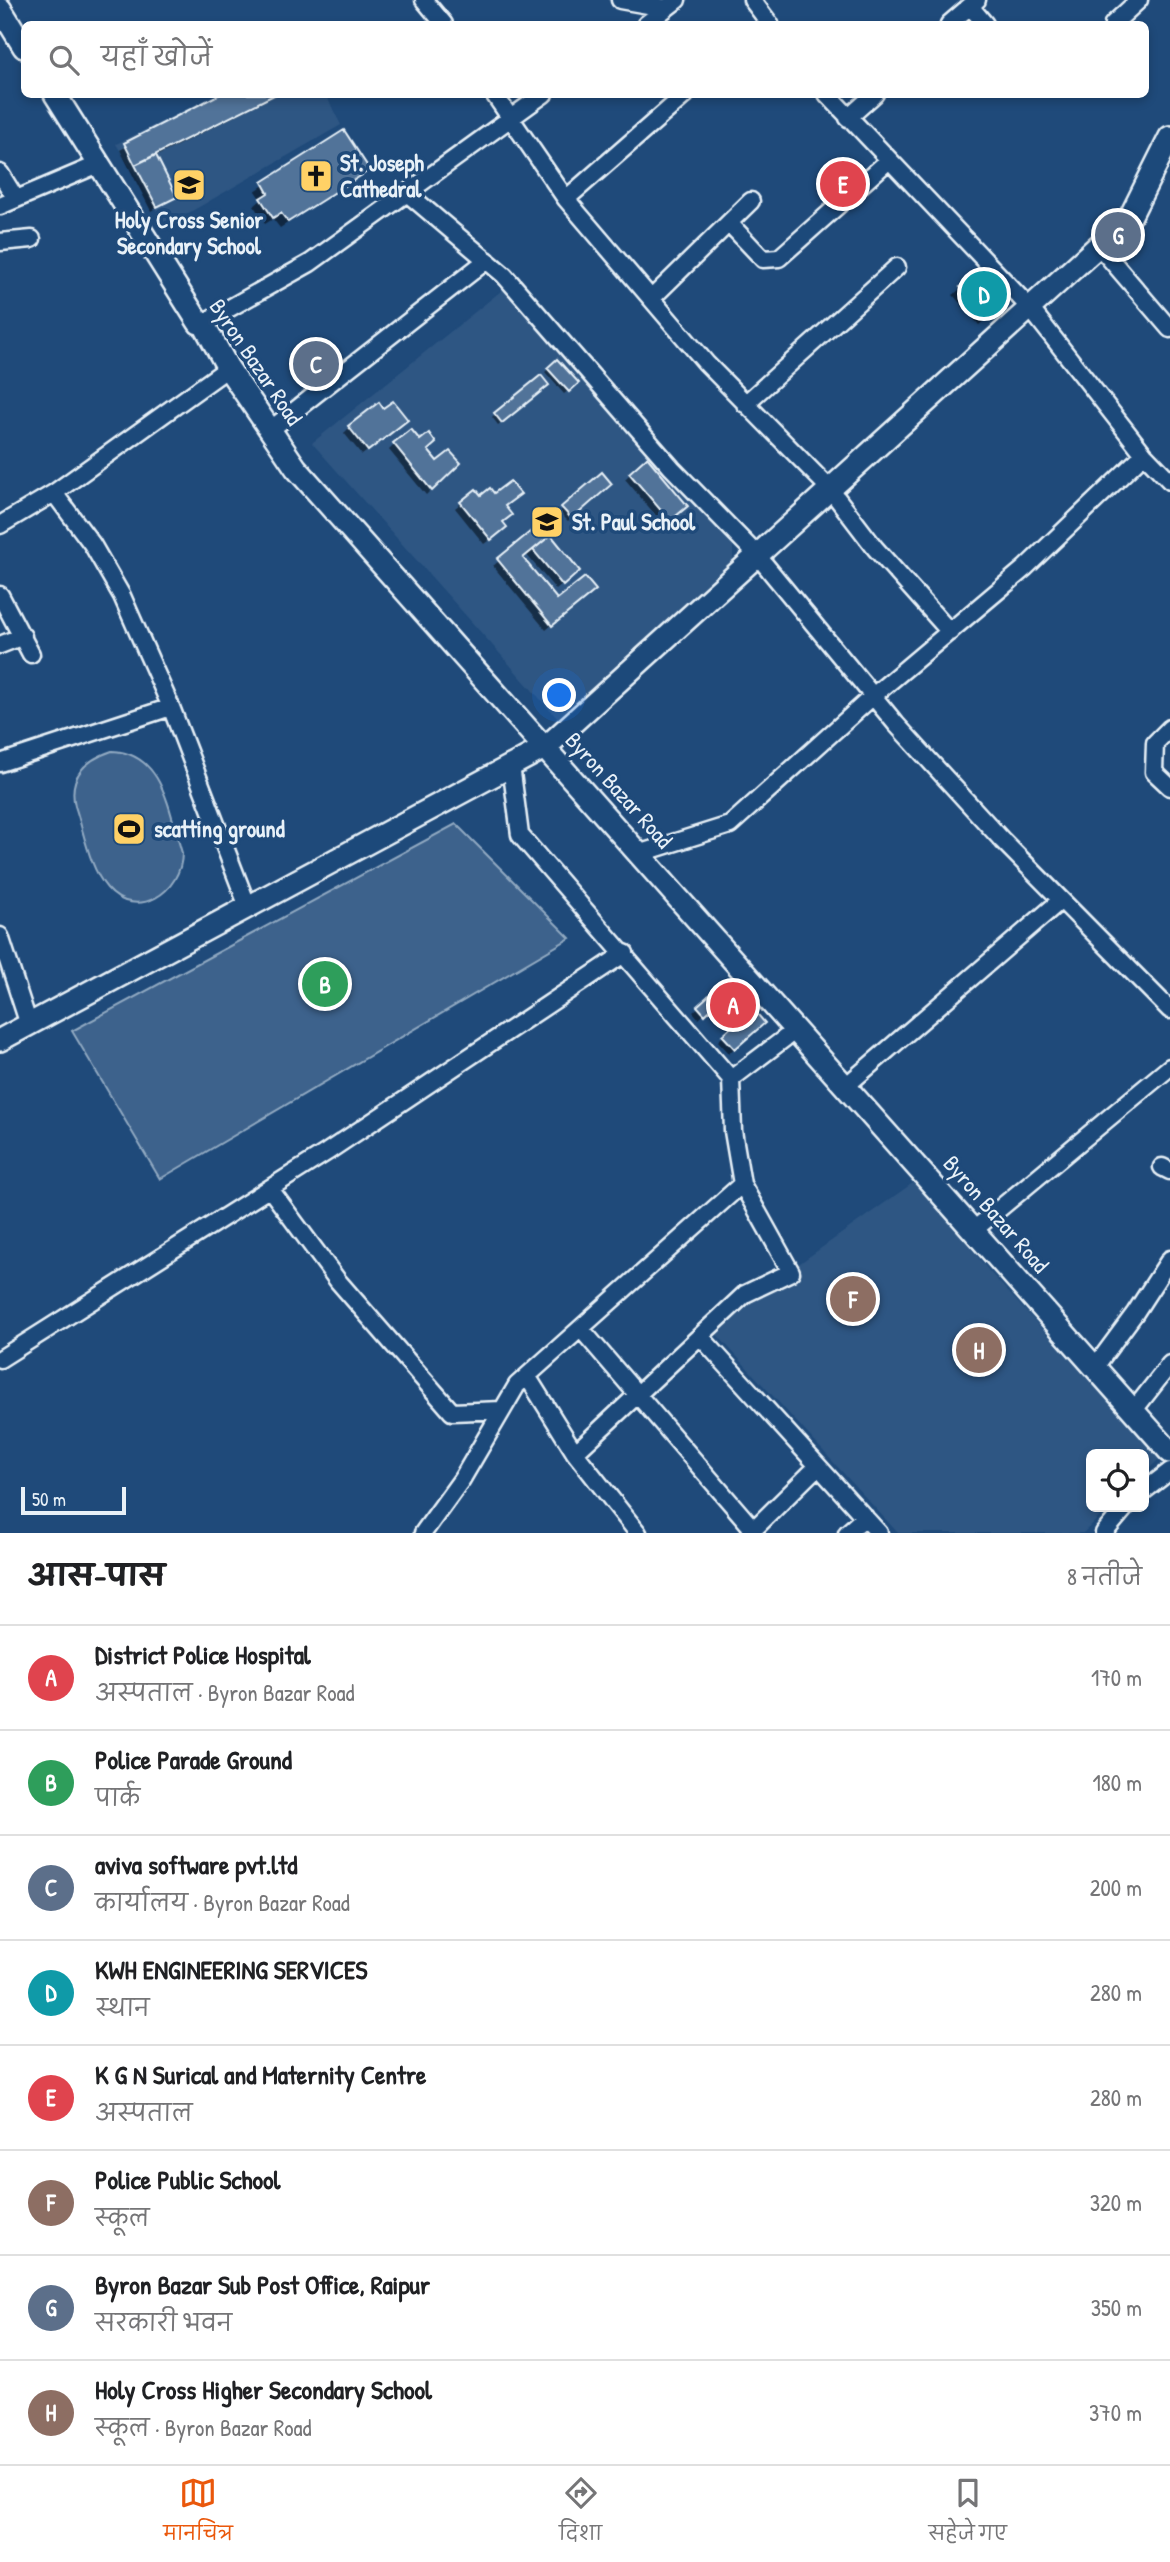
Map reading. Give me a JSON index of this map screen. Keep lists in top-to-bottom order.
{
  "streets": {
    "street": ["Byron Bazar Road"]
  },
  "places": {
    "church": ["St. Joseph Cathedral"],
    "school or university": ["Holy Cross Senior Secondary School", "St. Paul School"],
    "sports": ["scatting ground"]
  },
  "scale_bar": "50 m",
  "page": {
    "search": "यहाँ खोजें",
    "pins": [
      "E",
      "G",
      "D",
      "C",
      "B",
      "A",
      "F",
      "H"
    ],
    "scale": "50 m",
    "heading": ["आस-पास", "8 नतीजे"],
    "list": [
      {
        "mark": "A",
        "name": "District Police Hospital",
        "note": "अस्पताल · Byron Bazar Road",
        "value": "170 m"
      },
      {
        "mark": "B",
        "name": "Police Parade Ground",
        "note": "पार्क",
        "value": "180 m"
      },
      {
        "mark": "C",
        "name": "aviva software pvt.ltd",
        "note": "कार्यालय · Byron Bazar Road",
        "value": "200 m"
      },
      {
        "mark": "D",
        "name": "KWH ENGINEERING SERVICES",
        "note": "स्थान",
        "value": "280 m"
      },
      {
        "mark": "E",
        "name": "K G N Surical and Maternity Centre",
        "note": "अस्पताल",
        "value": "280 m"
      },
      {
        "mark": "F",
        "name": "Police Public School",
        "note": "स्कूल",
        "value": "320 m"
      },
      {
        "mark": "G",
        "name": "Byron Bazar Sub Post Office, Raipur",
        "note": "सरकारी भवन",
        "value": "350 m"
      },
      {
        "mark": "H",
        "name": "Holy Cross Higher Secondary School",
        "note": "स्कूल · Byron Bazar Road",
        "value": "370 m"
      }
    ],
    "nav": ["मानचित्र", "दिशा", "सहेजे गए"]
  }
}
